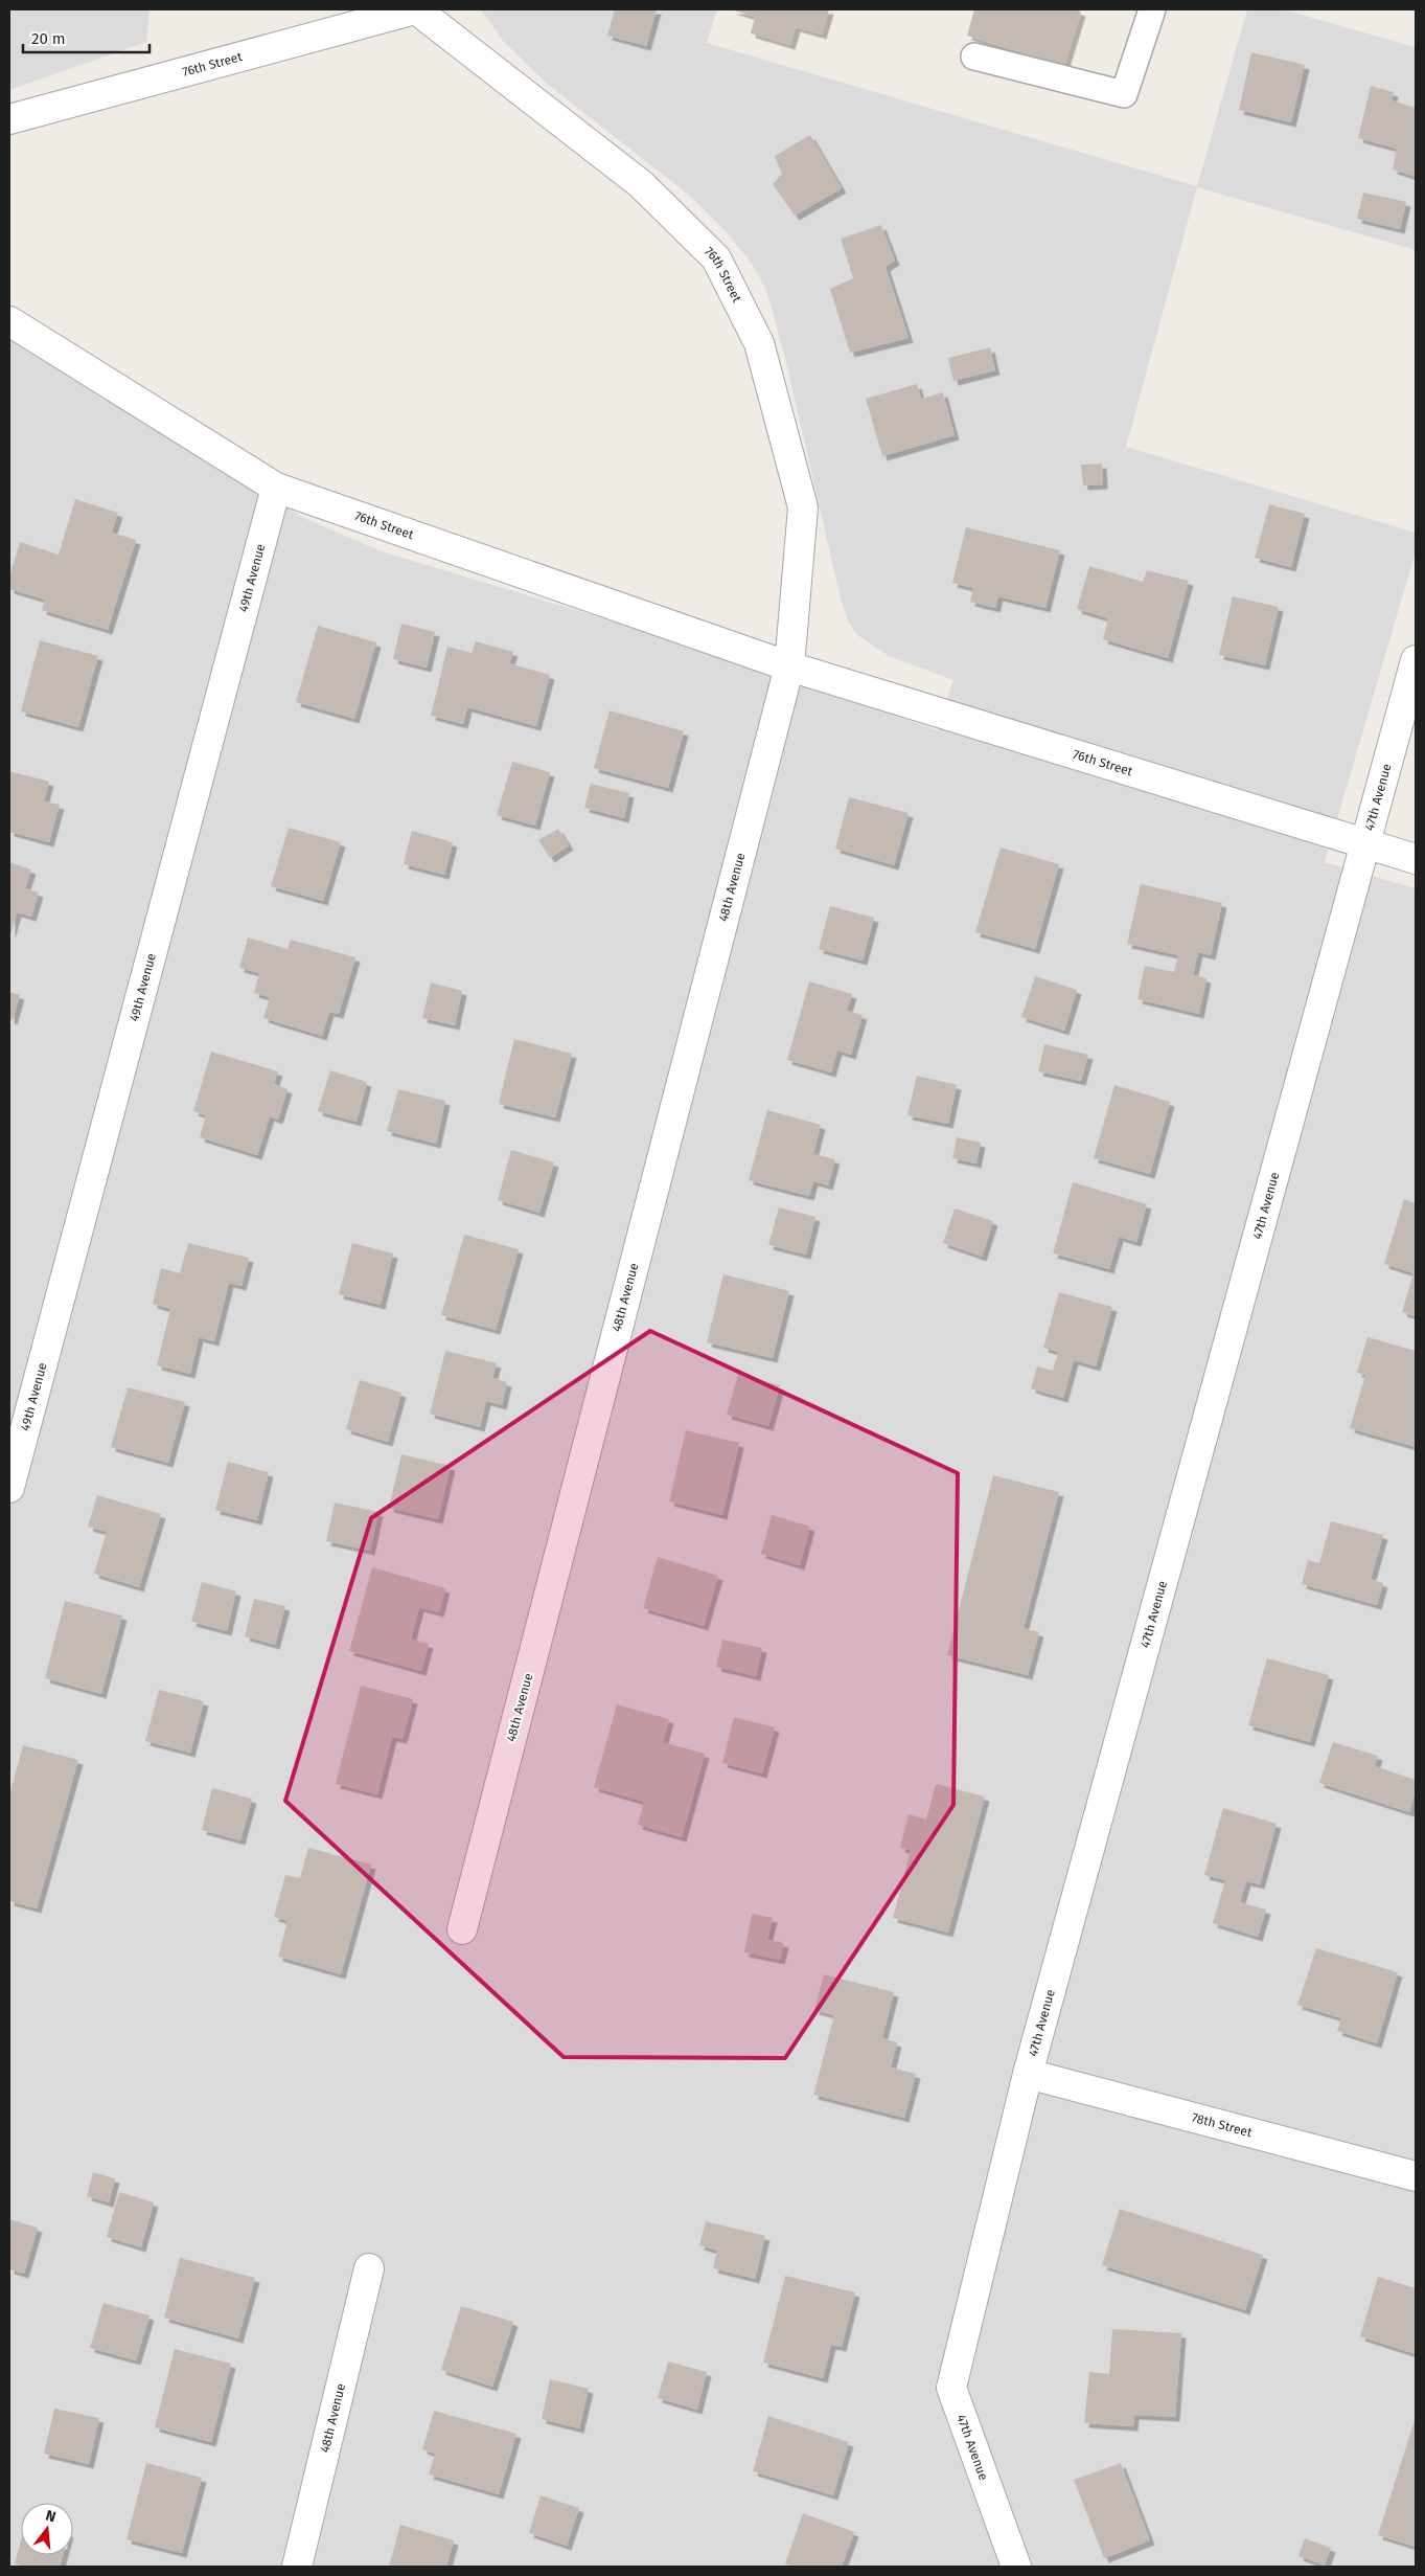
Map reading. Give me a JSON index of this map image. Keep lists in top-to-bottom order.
{
  "streets": {
    "street": [
      "76th Street",
      "49th Avenue",
      "47th Avenue",
      "48th Avenue",
      "78th Street"
    ]
  },
  "crossings": [
    ["76th Street", "49th Avenue"],
    ["76th Street", "47th Avenue"],
    ["76th Street", "48th Avenue"],
    ["47th Avenue", "78th Street"]
  ],
  "scale_bar": "20 m",
  "north": "top"
}
